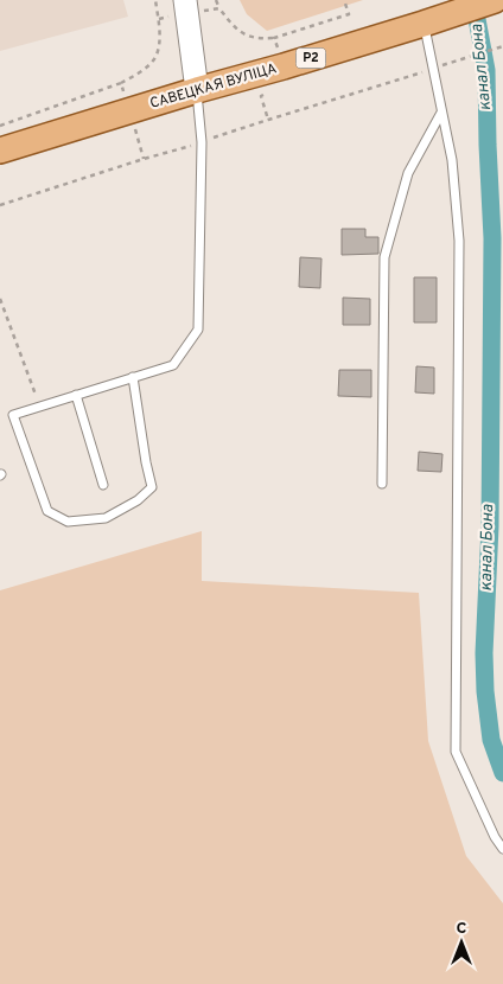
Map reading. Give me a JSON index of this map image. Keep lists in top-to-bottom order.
{
  "streets": {
    "main road": ["Р2", "САВЕЦКАЯ ВУЛІЦА"]
  },
  "water": ["канал Бона"],
  "north": "top"
}
